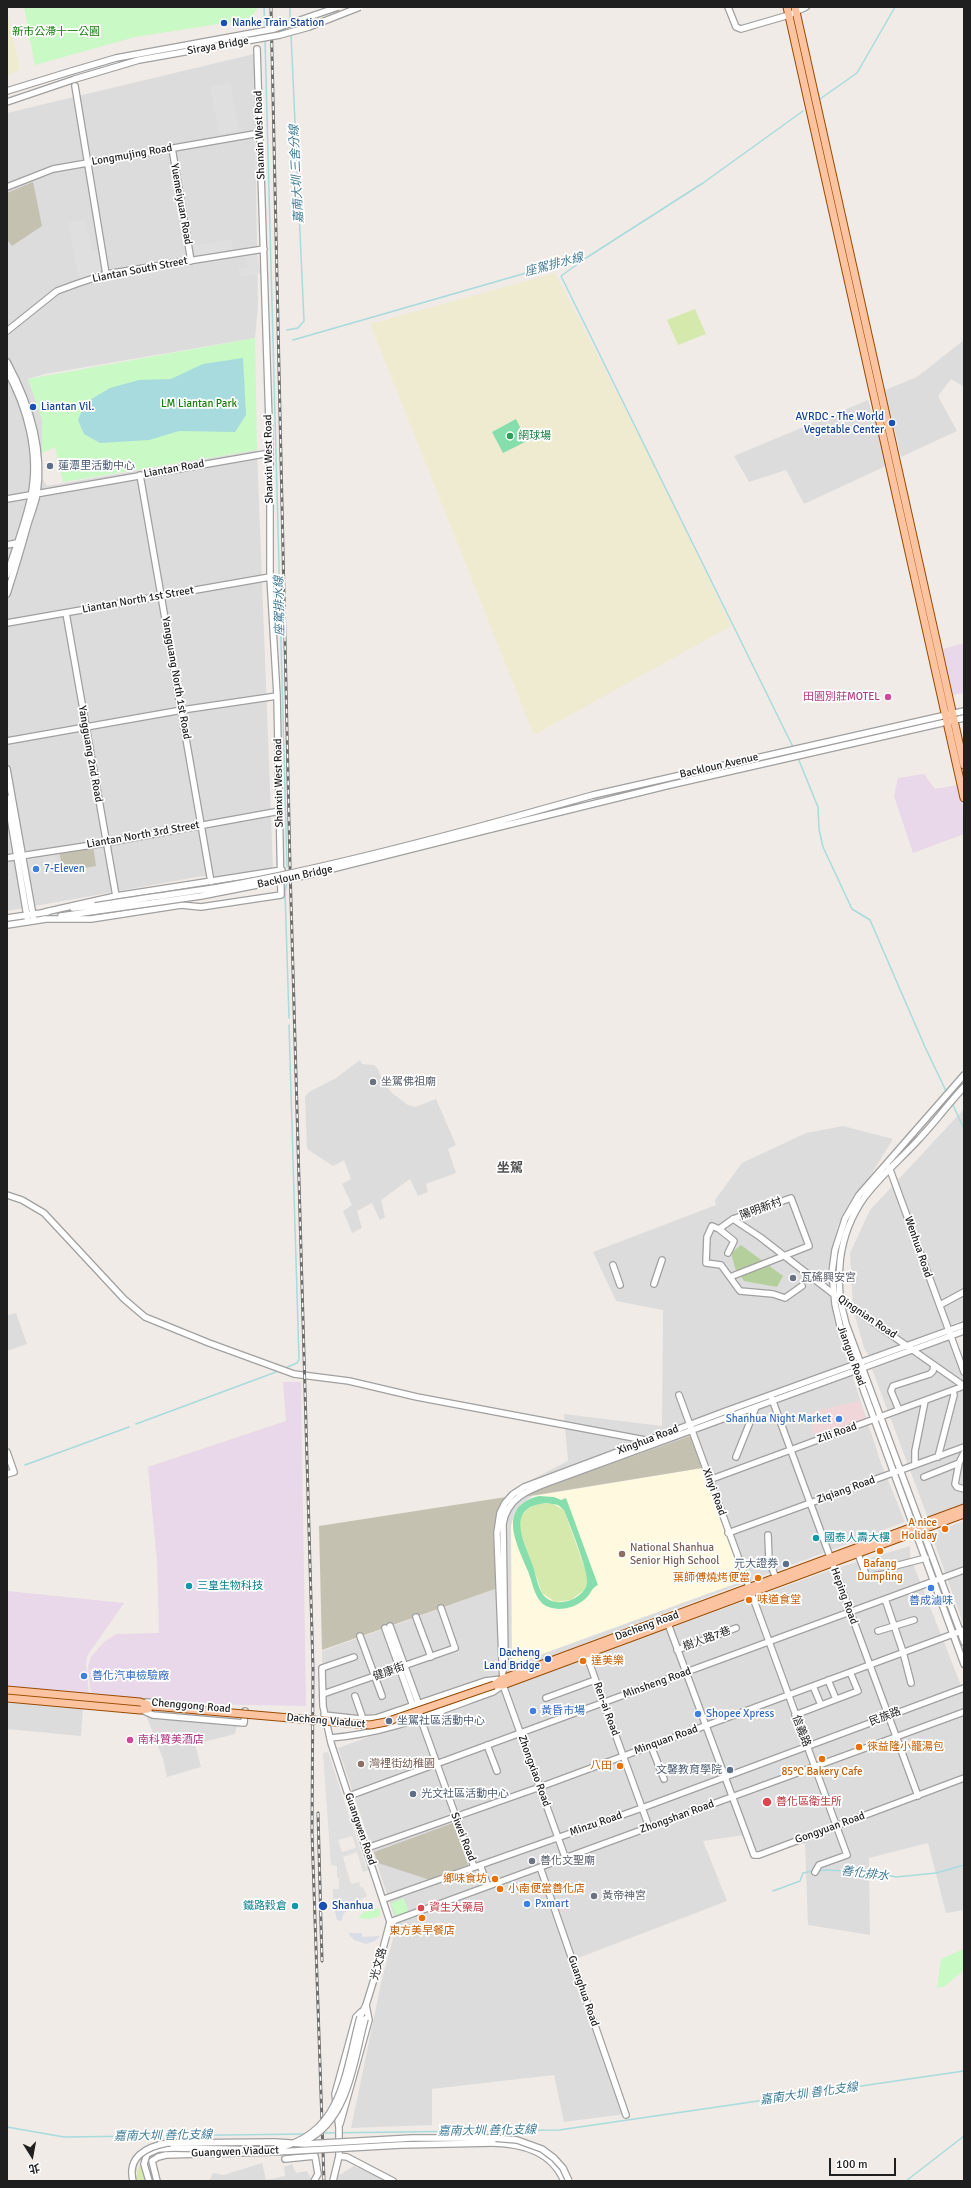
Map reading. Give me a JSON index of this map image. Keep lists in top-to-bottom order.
{
  "streets": {
    "main road": ["Dacheng Road", "Chenggong Road", "Dacheng Viaduct"],
    "street": [
      "Siraya Bridge",
      "Shanxin West Road",
      "Longmujing Road",
      "Yuemeiyuan Road",
      "Liantan South Street",
      "Liantan Road",
      "Liantan North 1st Street",
      "Yangguang North 1st Road",
      "Yangguang 2nd Road",
      "Backloun Avenue",
      "Liantan North 3rd Street",
      "Backloun Bridge",
      "陽明新村",
      "Wenhua Road",
      "Qingnian Road",
      "Jianguo Road",
      "Zili Road",
      "Xinghua Road",
      "Ziqiang Road",
      "Xinyi Road",
      "Heping Road",
      "樹人路7巷",
      "健康街",
      "Minsheng Road",
      "Ren-ai Road",
      "民族路",
      "信義路",
      "Minquan Road",
      "Zhongxiao Road",
      "Zhongshan Road",
      "Minzu Road",
      "Gongyuan Road",
      "Guangwen Road",
      "Siwei Road",
      "光文路",
      "Guanghua Road",
      "Guangwen Viaduct"
    ]
  },
  "crossings": [
    ["Shanxin West Road", "Longmujing Road"],
    ["Shanxin West Road", "Liantan South Street"],
    ["Shanxin West Road", "Liantan Road"],
    ["Shanxin West Road", "Liantan North 1st Street"],
    ["Shanxin West Road", "Liantan North 3rd Street"],
    ["Longmujing Road", "Yuemeiyuan Road"],
    ["Yuemeiyuan Road", "Liantan South Street"],
    ["Liantan Road", "Yangguang North 1st Road"],
    ["Liantan North 1st Street", "Yangguang North 1st Road"],
    ["Liantan North 1st Street", "Yangguang 2nd Road"],
    ["Yangguang North 1st Road", "Liantan North 3rd Street"],
    ["Yangguang 2nd Road", "Liantan North 3rd Street"],
    ["Backloun Avenue", "Backloun Bridge"],
    ["陽明新村", "Qingnian Road"],
    ["Wenhua Road", "Jianguo Road"],
    ["Wenhua Road", "Xinghua Road"],
    ["Qingnian Road", "Jianguo Road"],
    ["Qingnian Road", "Zili Road"],
    ["Qingnian Road", "Xinghua Road"],
    ["Jianguo Road", "Zili Road"],
    ["Jianguo Road", "Xinghua Road"],
    ["Jianguo Road", "Ziqiang Road"],
    ["Jianguo Road", "Dacheng Road"],
    ["Jianguo Road", "Minsheng Road"],
    ["Jianguo Road", "Minquan Road"],
    ["Zili Road", "Xinyi Road"],
    ["Zili Road", "Heping Road"],
    ["Xinghua Road", "Xinyi Road"],
    ["Xinghua Road", "Heping Road"],
    ["Xinghua Road", "Dacheng Road"],
    ["Xinghua Road", "Dacheng Viaduct"],
    ["Xinghua Road", "Zhongxiao Road"],
    ["Ziqiang Road", "Xinyi Road"],
    ["Ziqiang Road", "Heping Road"],
    ["Xinyi Road", "Dacheng Road"],
    ["Xinyi Road", "Minsheng Road"],
    ["Xinyi Road", "信義路"],
    ["Xinyi Road", "Minquan Road"],
    ["Heping Road", "Dacheng Road"],
    ["Heping Road", "Minsheng Road"],
    ["Heping Road", "民族路"],
    ["Heping Road", "Minquan Road"],
    ["Heping Road", "Zhongshan Road"],
    ["Heping Road", "Gongyuan Road"],
    ["Dacheng Road", "Ren-ai Road"],
    ["Dacheng Road", "Dacheng Viaduct"],
    ["Dacheng Road", "Zhongxiao Road"],
    ["Dacheng Road", "Guangwen Road"],
    ["Dacheng Road", "Siwei Road"],
    ["健康街", "Guangwen Road"],
    ["Minsheng Road", "Ren-ai Road"],
    ["Minsheng Road", "Zhongxiao Road"],
    ["Minsheng Road", "Guangwen Road"],
    ["Minsheng Road", "Siwei Road"],
    ["Chenggong Road", "Dacheng Viaduct"],
    ["Ren-ai Road", "Minquan Road"],
    ["Ren-ai Road", "Zhongshan Road"],
    ["Ren-ai Road", "Minzu Road"],
    ["民族路", "信義路"],
    ["民族路", "Minzu Road"],
    ["Dacheng Viaduct", "Zhongxiao Road"],
    ["信義路", "Minquan Road"],
    ["信義路", "Zhongshan Road"],
    ["信義路", "Minzu Road"],
    ["Minquan Road", "Zhongxiao Road"],
    ["Minquan Road", "Guangwen Road"],
    ["Minquan Road", "Siwei Road"],
    ["Zhongxiao Road", "Zhongshan Road"],
    ["Zhongxiao Road", "Minzu Road"],
    ["Zhongshan Road", "Gongyuan Road"],
    ["Zhongshan Road", "Guangwen Road"],
    ["Zhongshan Road", "光文路"],
    ["Zhongshan Road", "Guanghua Road"],
    ["Minzu Road", "Guangwen Road"],
    ["Minzu Road", "Siwei Road"],
    ["Guangwen Road", "光文路"]
  ],
  "districts": ["坐駕"],
  "water": [
    "嘉南大圳 三舍分線",
    "座駕排水線",
    "善化排水",
    "嘉南大圳 善化支線"
  ],
  "parks": ["新市公滯十一公園", "LM Liantan Park"],
  "places": [
    "Nanke Train Station",
    "Liantan Vil.",
    "AVRDC - The World Vegetable Center",
    "網球場",
    "蓮潭里活動中心",
    "田園別莊MOTEL",
    "7-Eleven",
    "坐駕佛祖廟",
    "瓦磘興安宮",
    "Shanhua Night Market",
    "A nice Holiday",
    "國泰人壽大樓",
    "Bafang Dumpling",
    "National Shanhua Senior High School",
    "元大證券",
    "葉師傅燒烤便當",
    "三皇生物科技",
    "善成滷味",
    "味道食堂",
    "Dacheng Land Bridge",
    "達美樂",
    "善化汽車檢驗廠",
    "黃昏市場",
    "Shopee Xpress",
    "坐駕社區活動中心",
    "南科贊美酒店",
    "徠益隆小籠湯包",
    "85°C Bakery Cafe",
    "灣裡街幼稚園",
    "八田",
    "文馨教育學院",
    "光文社區活動中心",
    "善化區衛生所",
    "善化文聖廟",
    "鄉味食坊",
    "小南便當善化店",
    "黃帝神宮",
    "Pxmart",
    "鐵路穀倉",
    "Shanhua",
    "資生大藥局",
    "東方美早餐店"
  ],
  "scale_bar": "100 m",
  "north": "bottom"
}
